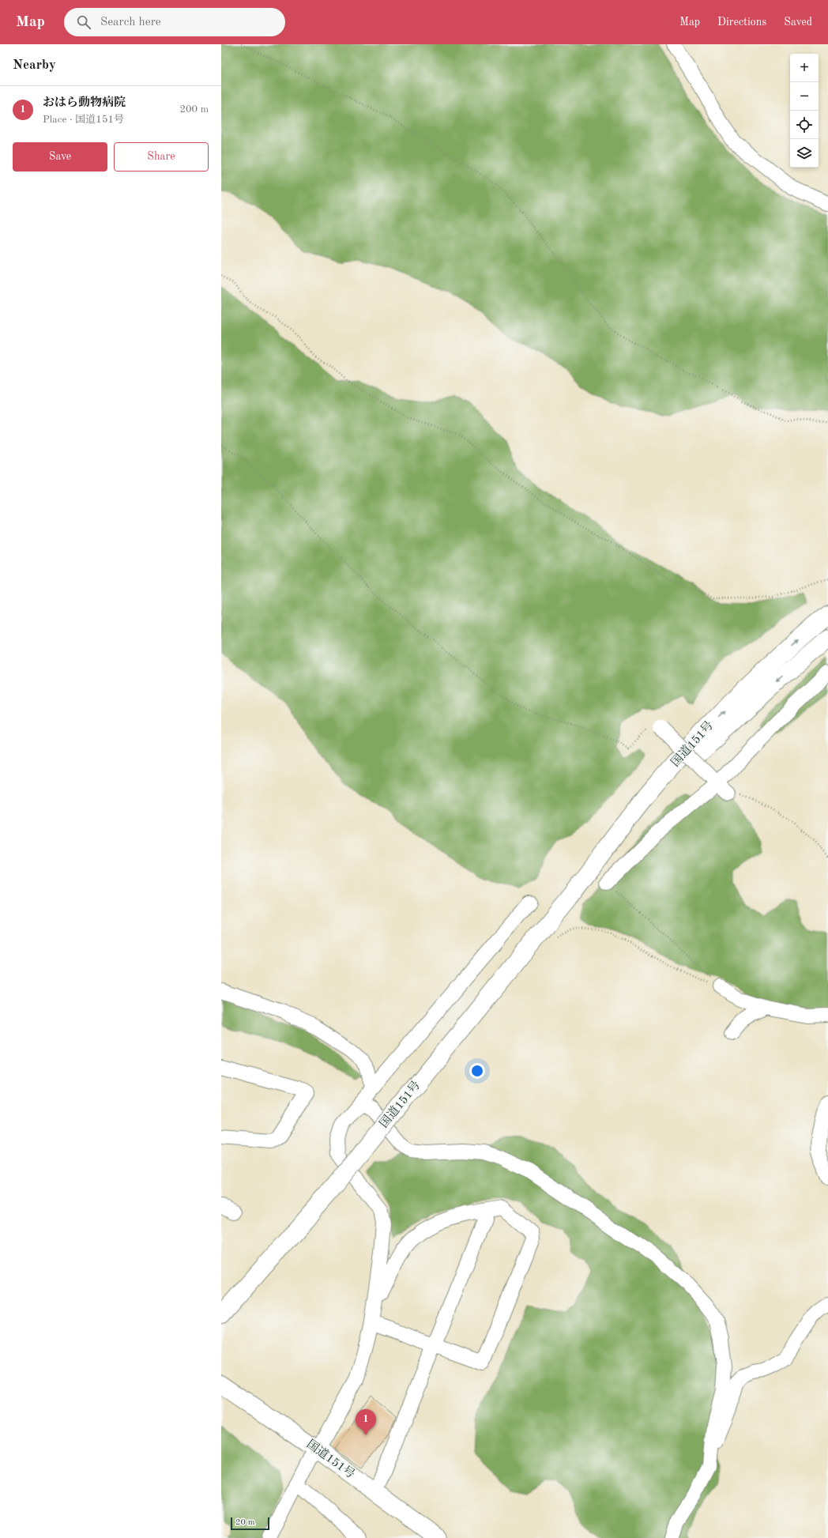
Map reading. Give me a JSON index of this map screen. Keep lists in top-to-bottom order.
{
  "streets": {
    "highway": ["国道151号"]
  },
  "scale_bar": "20 m",
  "page": {
    "header": "Map",
    "search": "Search here",
    "nav": ["Map", "Directions", "Saved"],
    "heading": "Nearby",
    "map_buttons": ["+", "−"],
    "list": [
      {
        "mark": "1",
        "name": "おはら動物病院",
        "note": "Place · 国道151号",
        "value": "200 m"
      }
    ],
    "buttons": ["Save", "Share"],
    "pins": "1",
    "scale": "20 m"
  }
}
